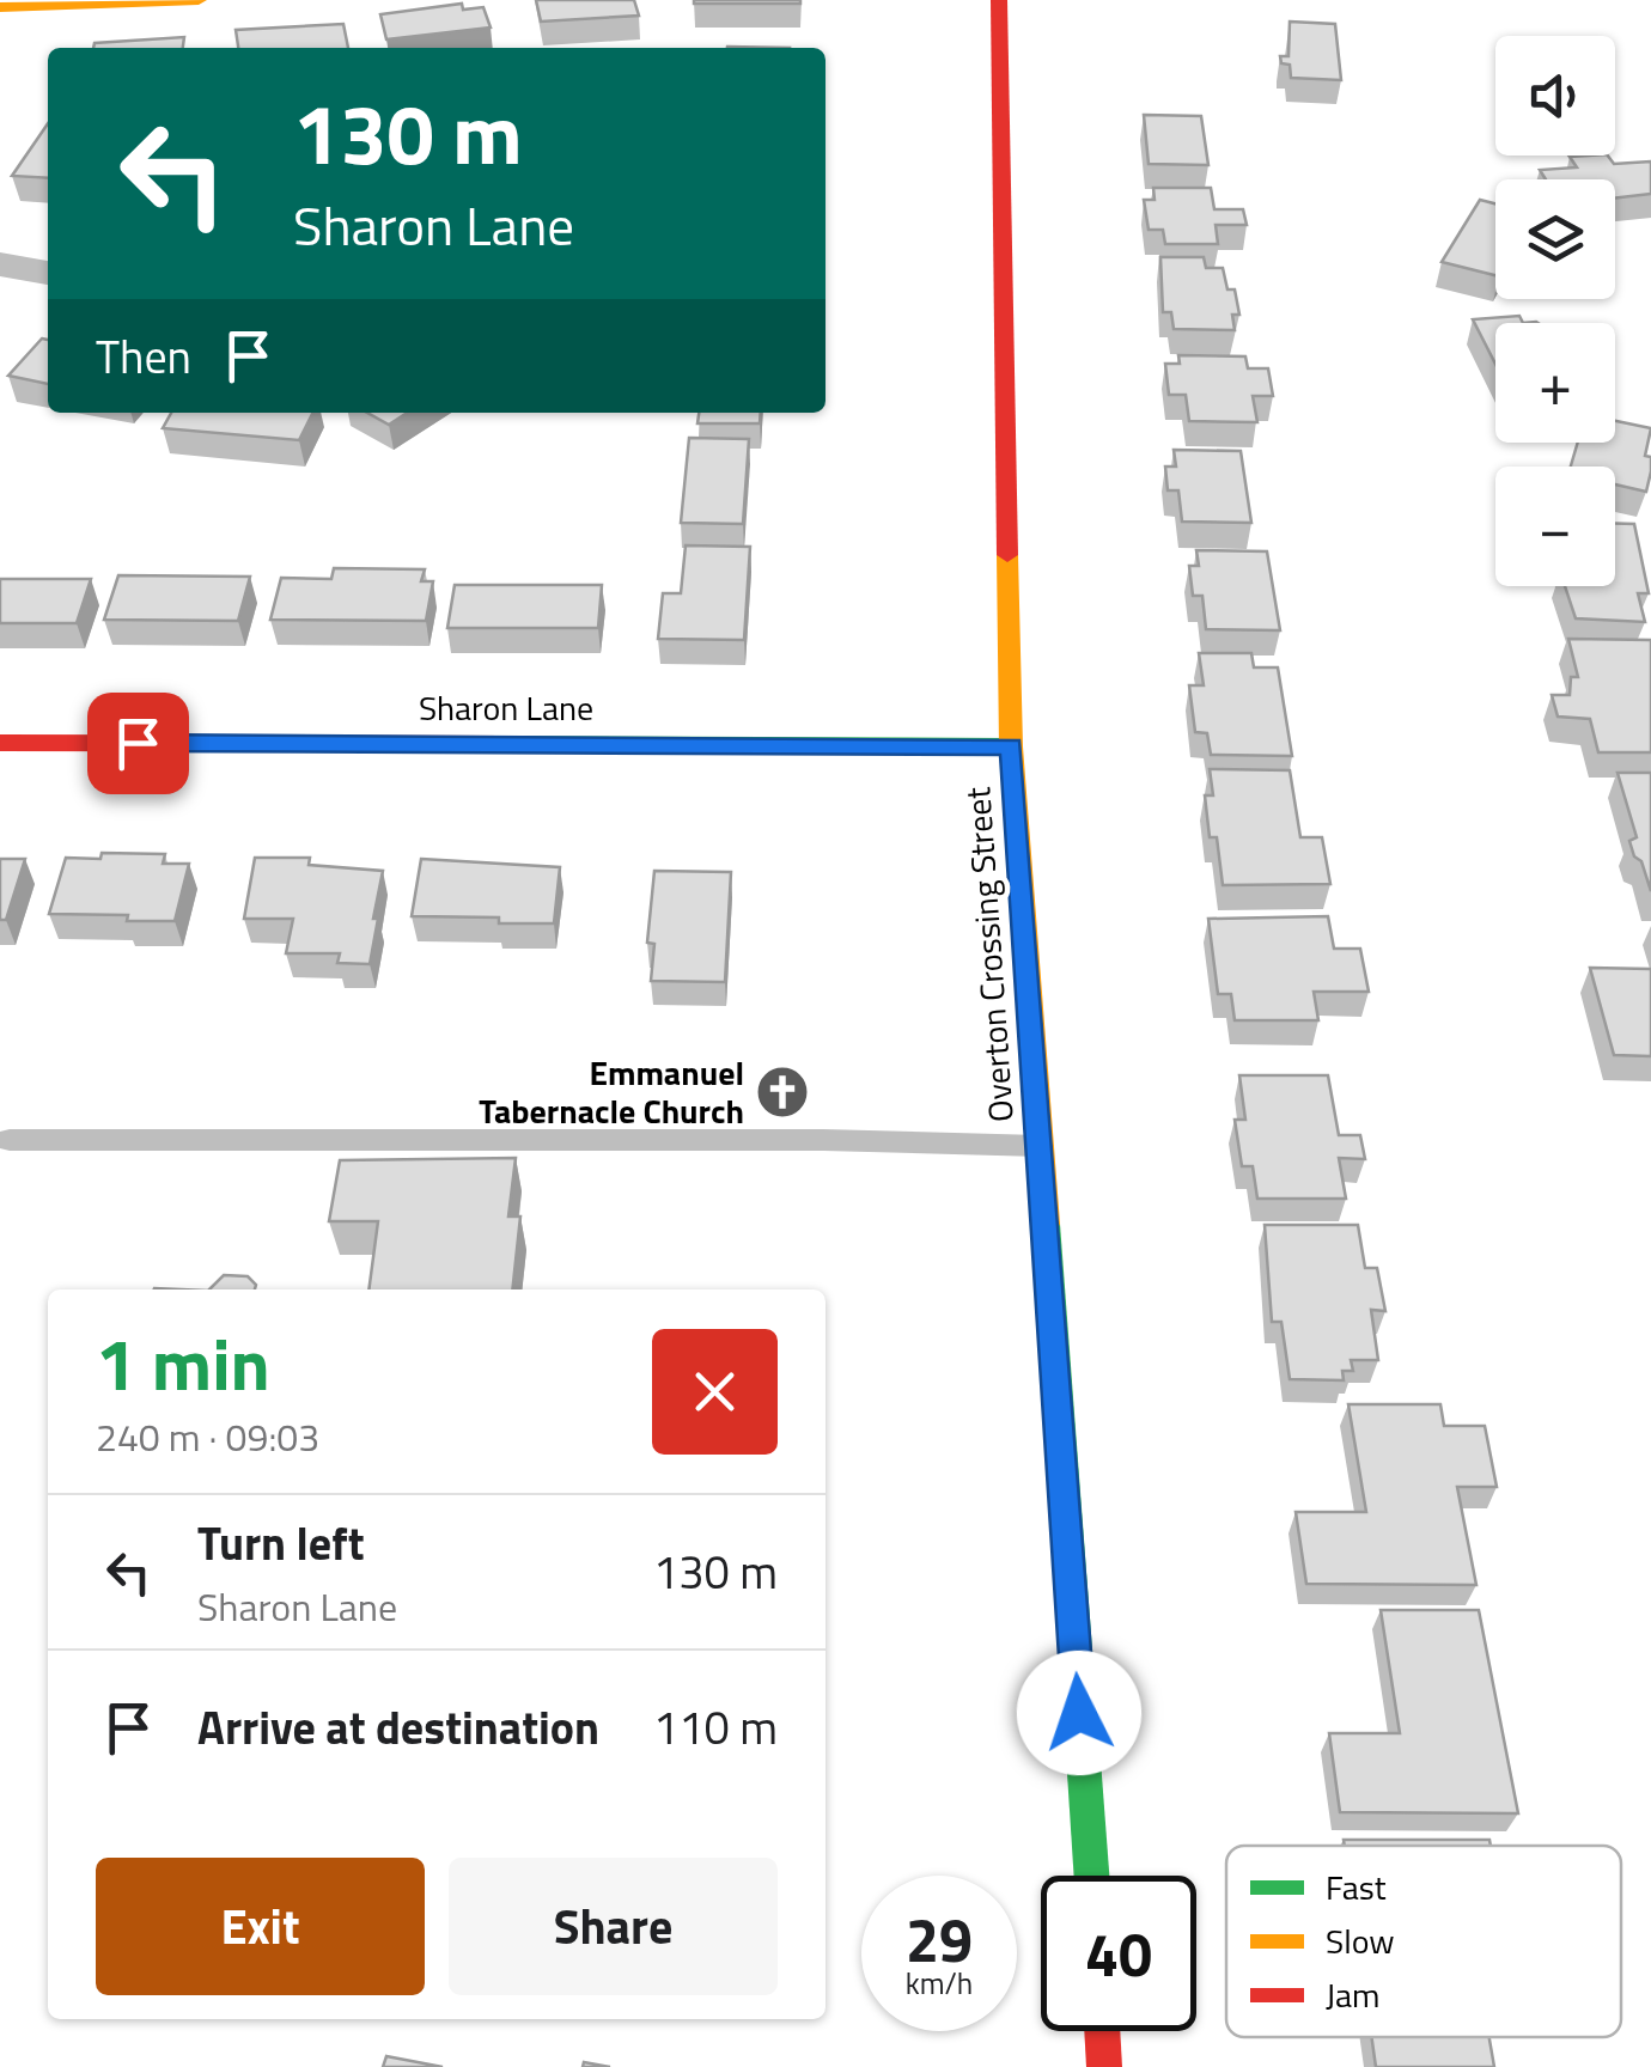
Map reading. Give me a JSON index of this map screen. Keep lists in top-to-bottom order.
{
  "streets": {
    "street": ["Sharon Lane", "Overton Crossing Street"]
  },
  "crossings": [
    ["Sharon Lane", "Overton Crossing Street"]
  ],
  "places": {
    "church": ["Emmanuel Tabernacle Church"]
  },
  "legend": ["Fast", "Slow", "Jam"],
  "page": {
    "map_buttons": ["+", "−"],
    "turn": ["130 m", "Sharon Lane"],
    "then": "Then",
    "heading": ["1 min", "240 m · 09:03"],
    "list": [
      {
        "name": "Turn left",
        "note": "Sharon Lane",
        "value": "130 m"
      },
      {
        "name": "Arrive at destination",
        "value": "110 m"
      }
    ],
    "buttons": ["Exit", "Share"],
    "speed": "29 km/h",
    "limit": "40"
  }
}
